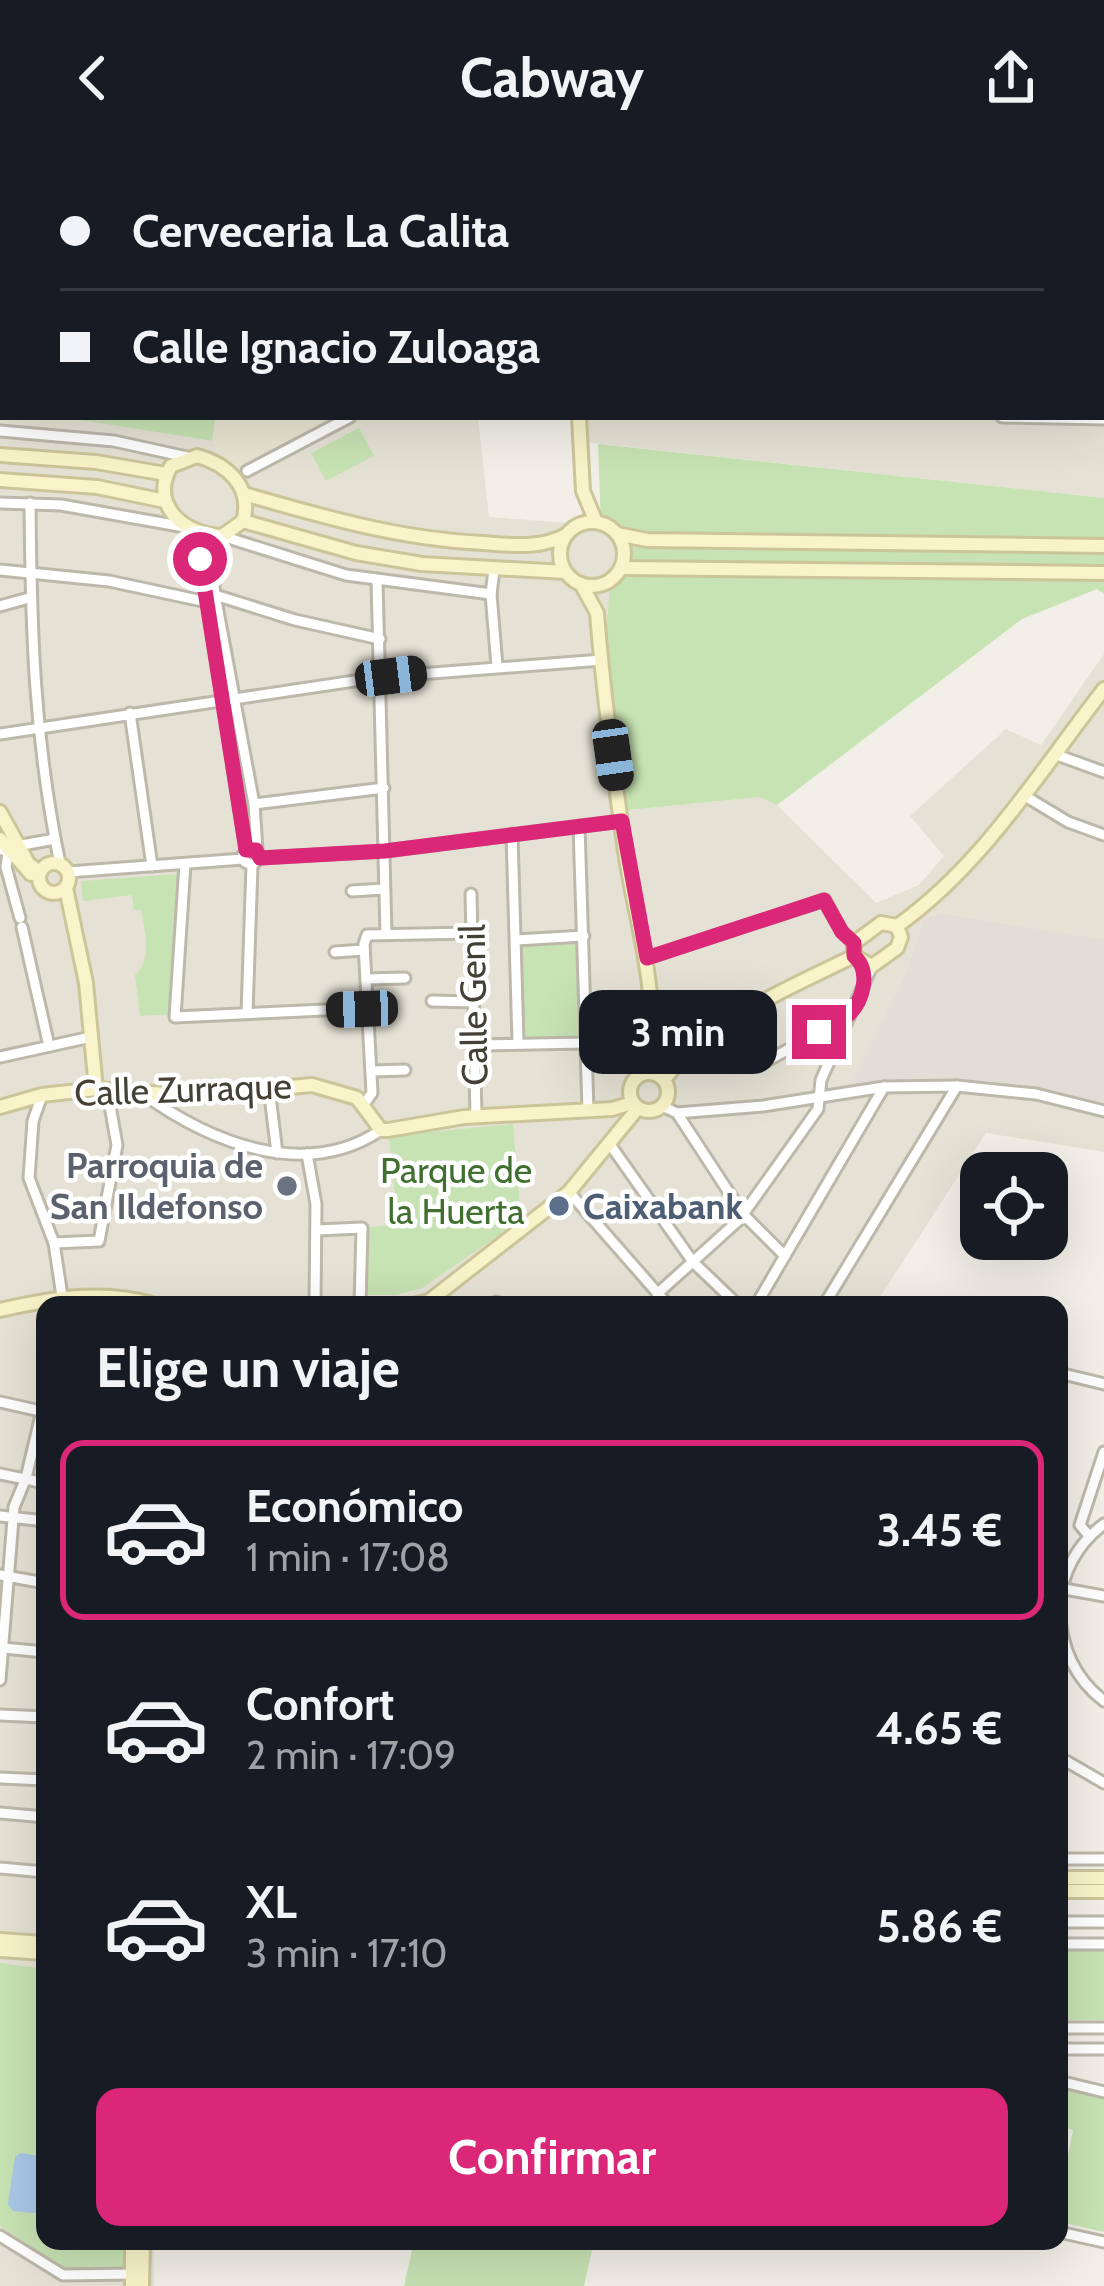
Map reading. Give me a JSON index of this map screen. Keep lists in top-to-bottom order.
{
  "streets": {
    "street": ["Calle Genil", "Calle Zurraque"]
  },
  "parks": ["Parque de la Huerta"],
  "places": ["Parroquia de San Ildefonso", "Caixabank"],
  "page": {
    "header": "Cabway",
    "banner": ["Cerveceria La Calita", "Calle Ignacio Zuloaga"],
    "bubble": "3 min",
    "heading": "Elige un viaje",
    "list": [
      {
        "name": "Económico",
        "note": "1 min · 17:08",
        "value": "3.45 €"
      },
      {
        "name": "Confort",
        "note": "2 min · 17:09",
        "value": "4.65 €"
      },
      {
        "name": "XL",
        "note": "3 min · 17:10",
        "value": "5.86 €"
      }
    ],
    "buttons": "Confirmar"
  }
}
